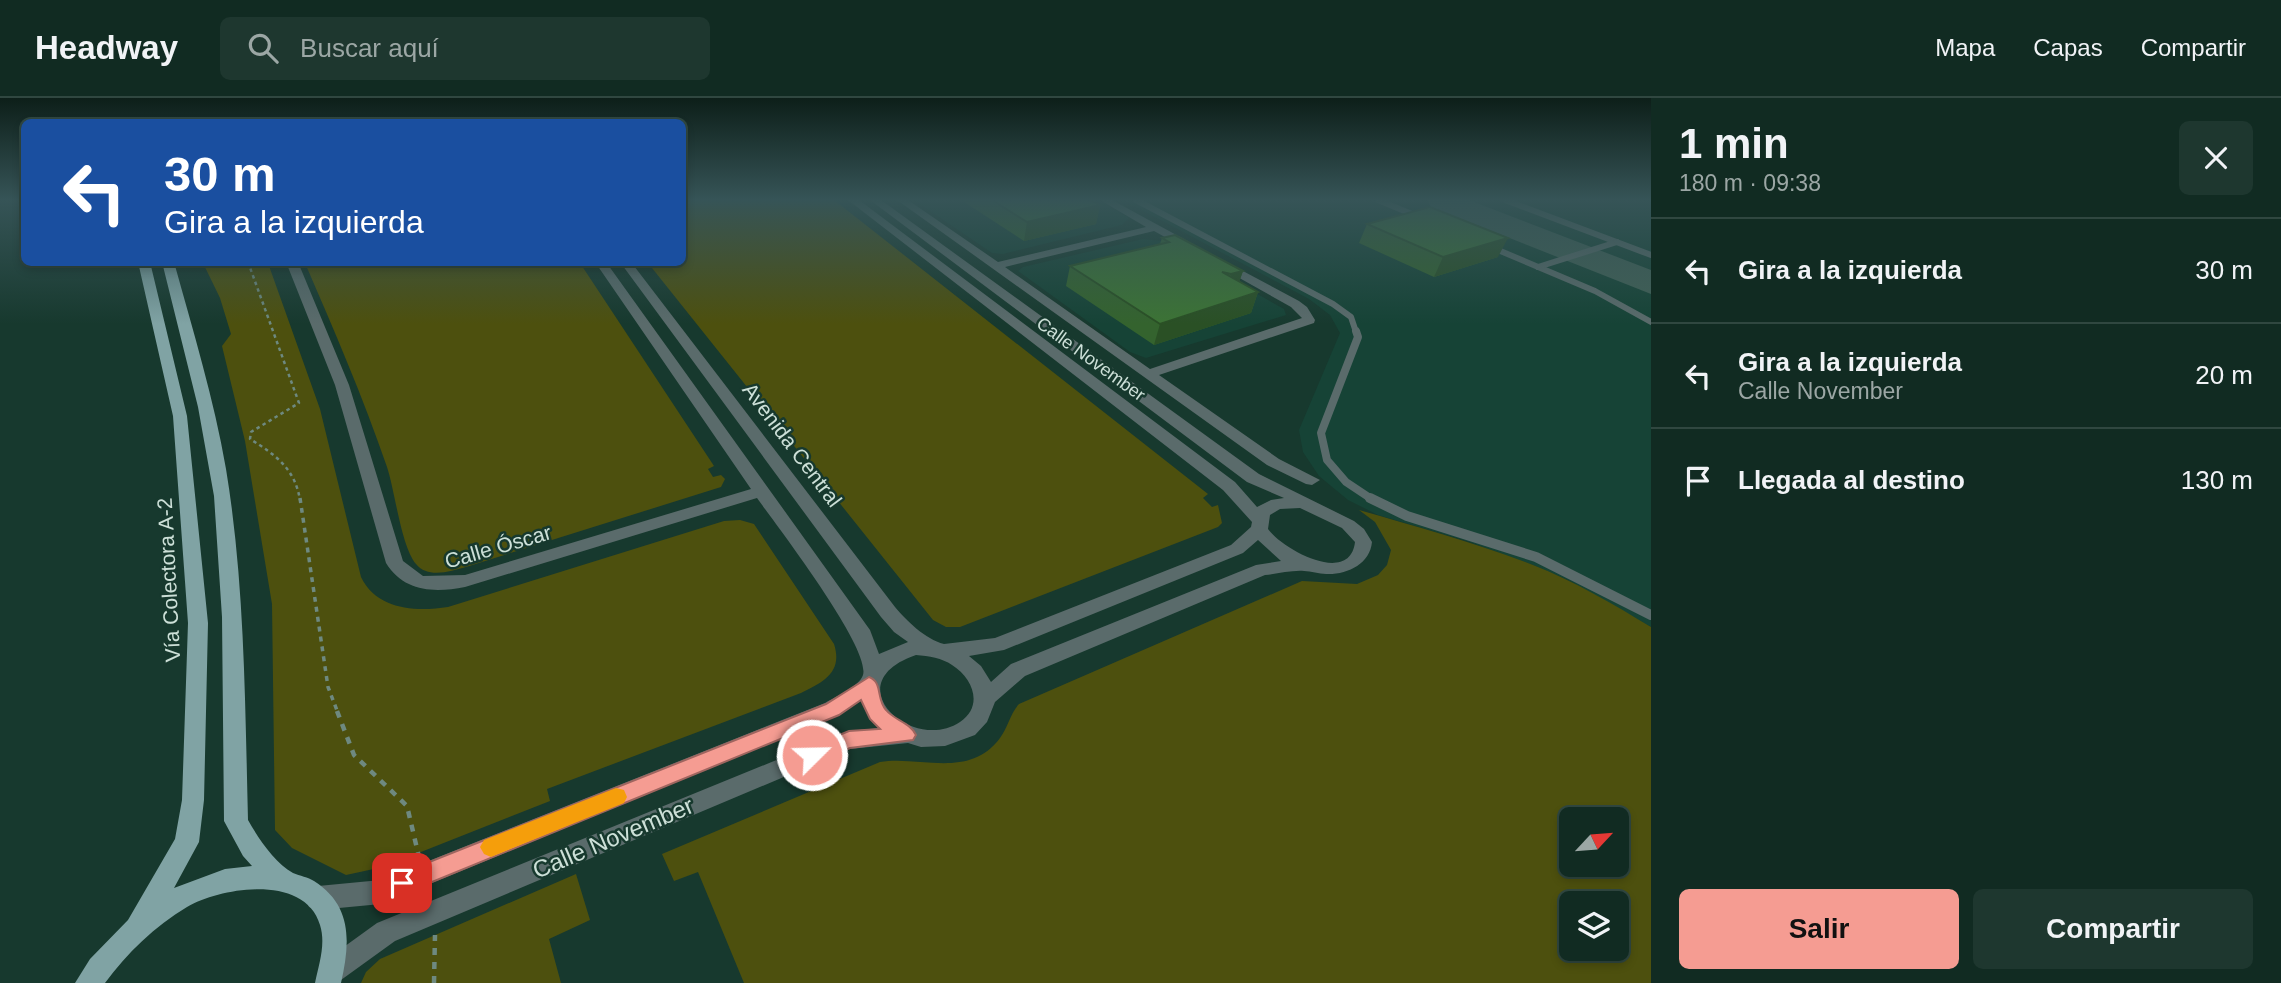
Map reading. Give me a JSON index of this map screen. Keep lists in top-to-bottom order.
{
  "streets": {
    "main road": ["Vía Colectora A-2"],
    "street": ["Calle November", "Avenida Central", "Calle Óscar"]
  },
  "crossings": [
    ["Calle November", "Avenida Central"]
  ],
  "north": "top right",
  "page": {
    "header": "Headway",
    "search": "Buscar aquí",
    "nav": ["Mapa", "Capas", "Compartir"],
    "heading": ["1 min", "180 m · 09:38"],
    "turn": ["30 m", "Gira a la izquierda"],
    "list": [
      {
        "name": "Gira a la izquierda",
        "value": "30 m"
      },
      {
        "name": "Gira a la izquierda",
        "note": "Calle November",
        "value": "20 m"
      },
      {
        "name": "Llegada al destino",
        "value": "130 m"
      }
    ],
    "buttons": ["Salir", "Compartir"]
  }
}
